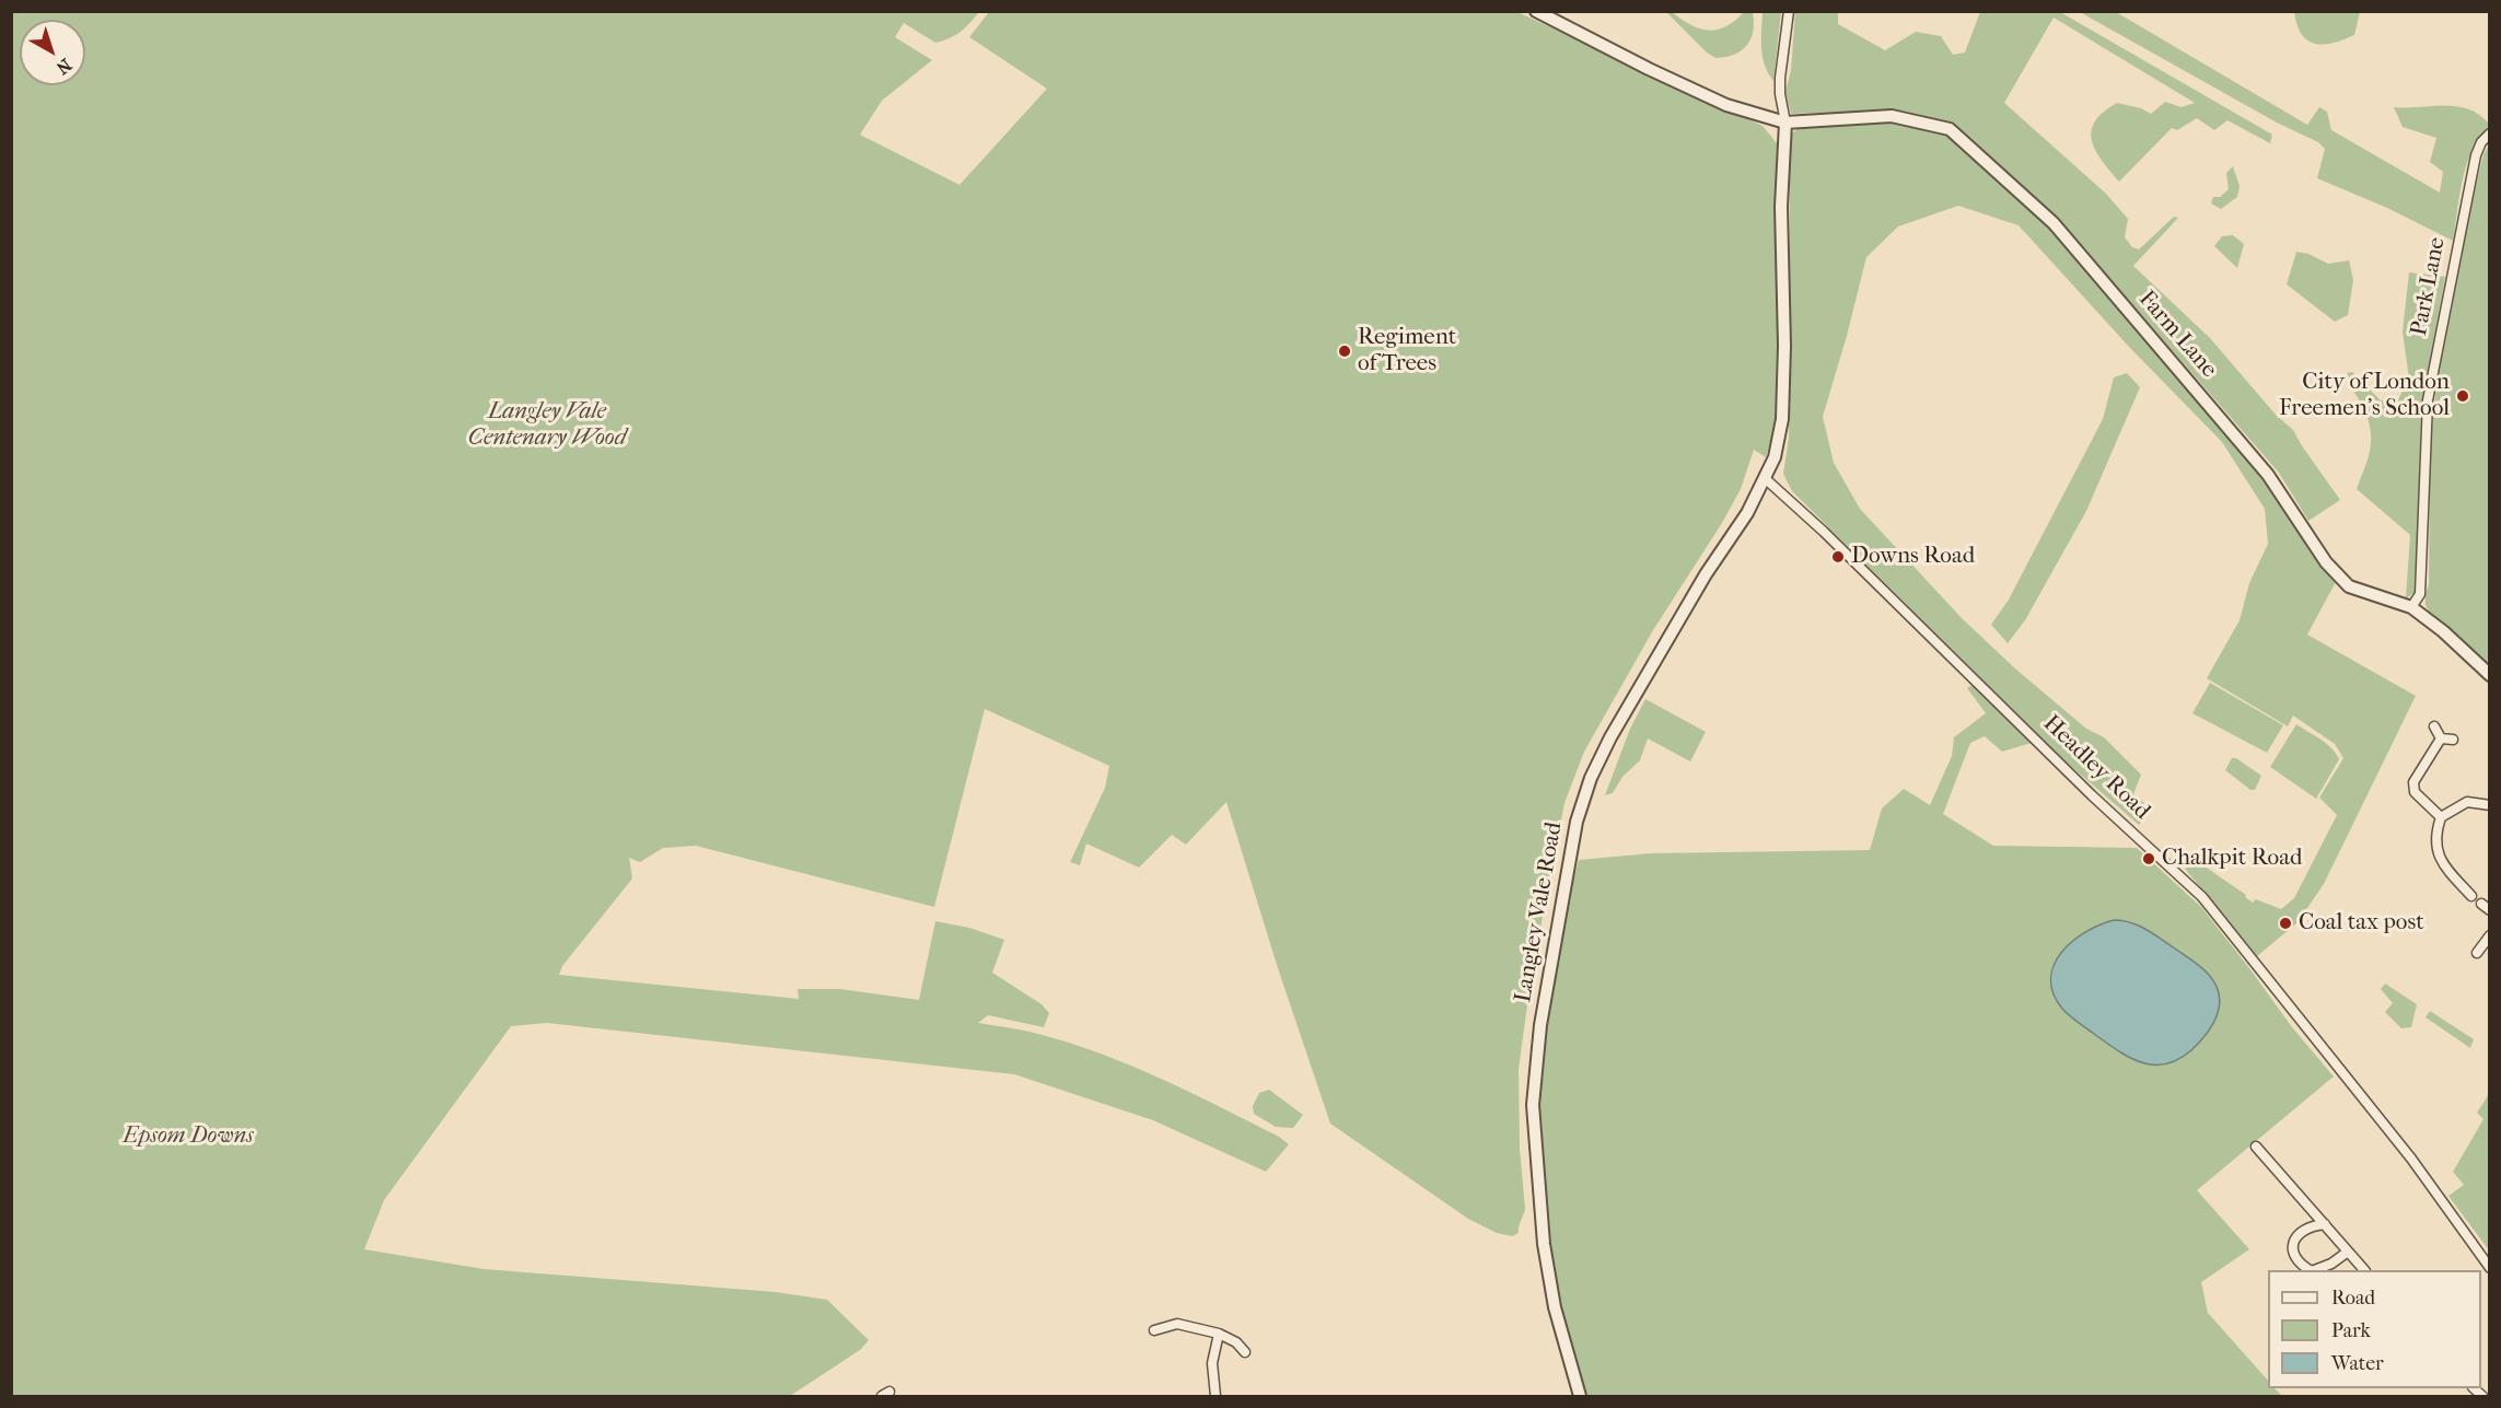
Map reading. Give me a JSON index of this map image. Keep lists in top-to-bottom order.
{
  "streets": {
    "street": [
      "Park Lane",
      "Farm Lane",
      "Headley Road",
      "Langley Vale Road"
    ]
  },
  "crossings": [
    ["Park Lane", "Farm Lane"],
    ["Headley Road", "Langley Vale Road"]
  ],
  "parks": ["Langley Vale Centenary Wood", "Epsom Downs"],
  "places": [
    "Regiment of Trees",
    "City of London Freemen's School",
    "Downs Road",
    "Chalkpit Road",
    "Coal tax post"
  ],
  "legend": ["Road", "Park", "Water"],
  "north": "bottom right"
}
